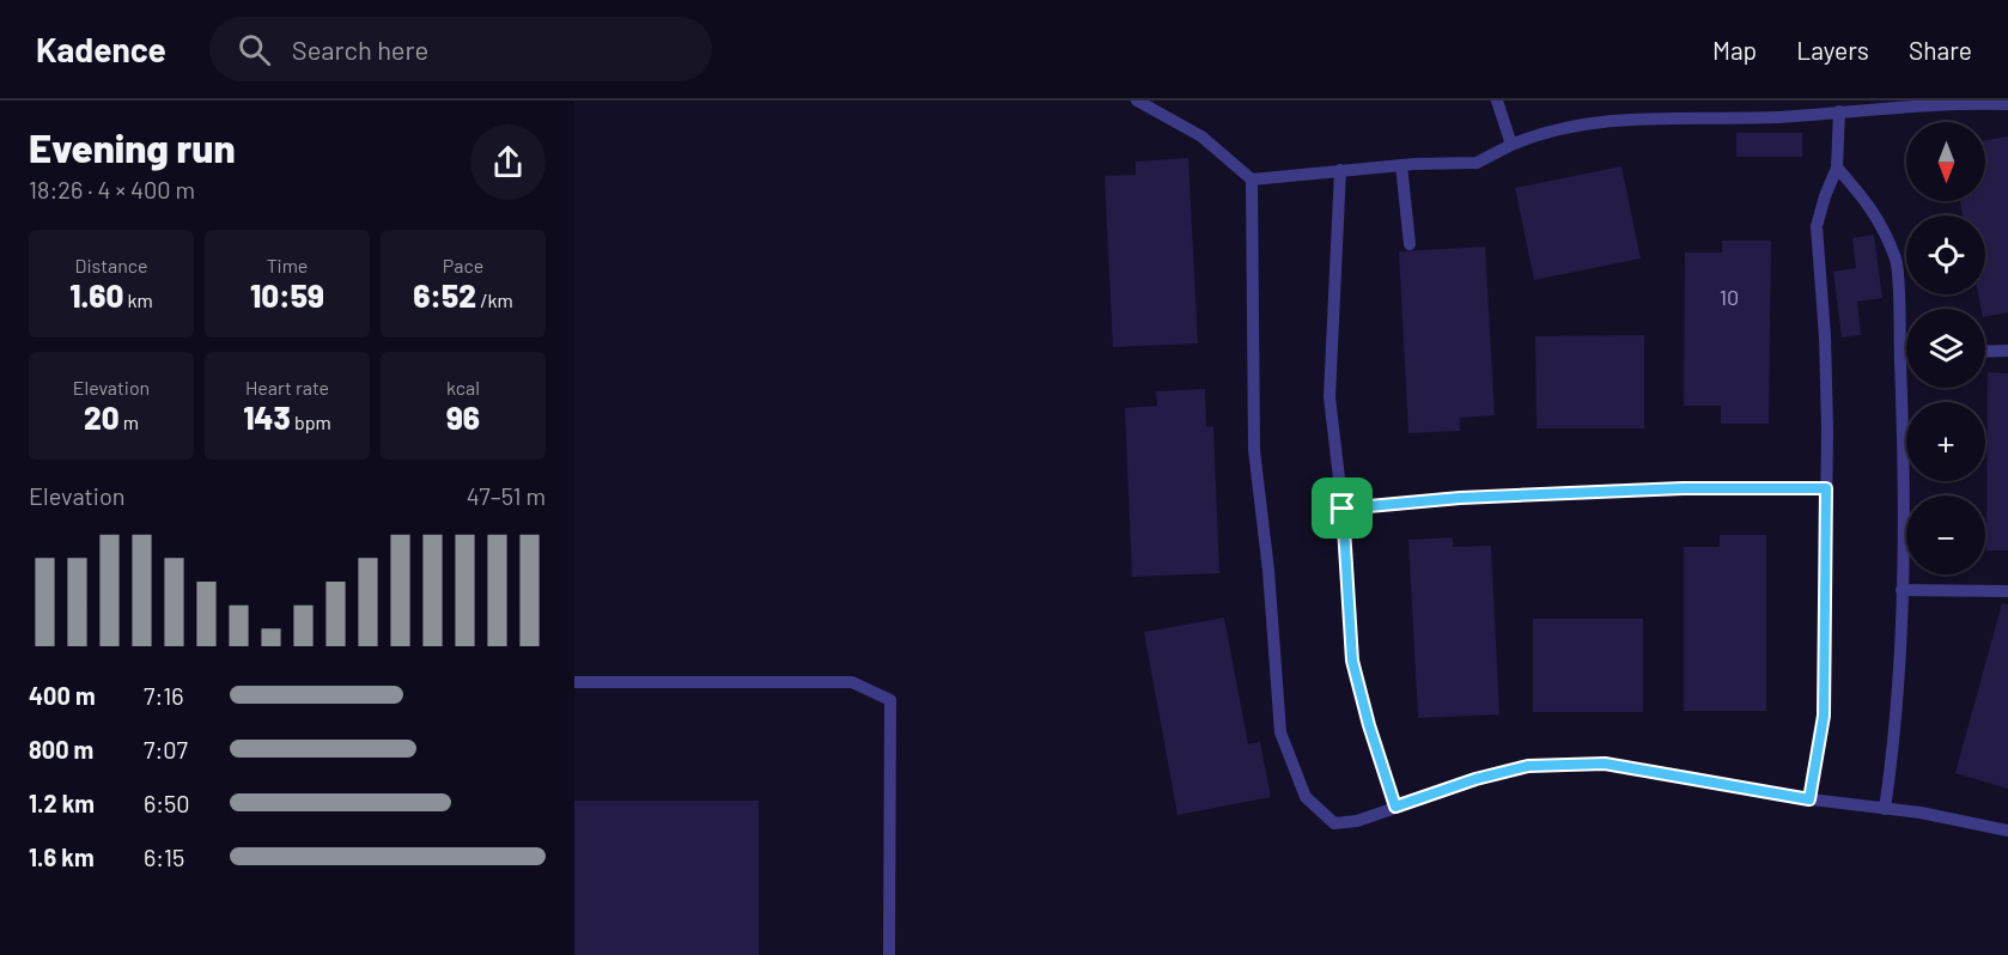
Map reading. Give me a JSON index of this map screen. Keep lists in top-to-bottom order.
{
  "house_numbers": ["10"],
  "north": "bottom",
  "page": {
    "header": "Kadence",
    "search": "Search here",
    "nav": ["Map", "Layers", "Share"],
    "heading": ["Evening run", "18:26 · 4 × 400 m"],
    "map_buttons": ["+", "−"],
    "stats": [
      ["Distance", "1.60 km"],
      ["Time", "10:59"],
      ["Pace", "6:52 /km"],
      ["Elevation", "20 m"],
      ["Heart rate", "143 bpm"],
      ["kcal", "96"]
    ],
    "chart": ["Elevation", "47–51 m"],
    "list": [
      {
        "name": "400 m",
        "note": "7:16"
      },
      {
        "name": "800 m",
        "note": "7:07"
      },
      {
        "name": "1.2 km",
        "note": "6:50"
      },
      {
        "name": "1.6 km",
        "note": "6:15"
      }
    ]
  }
}
